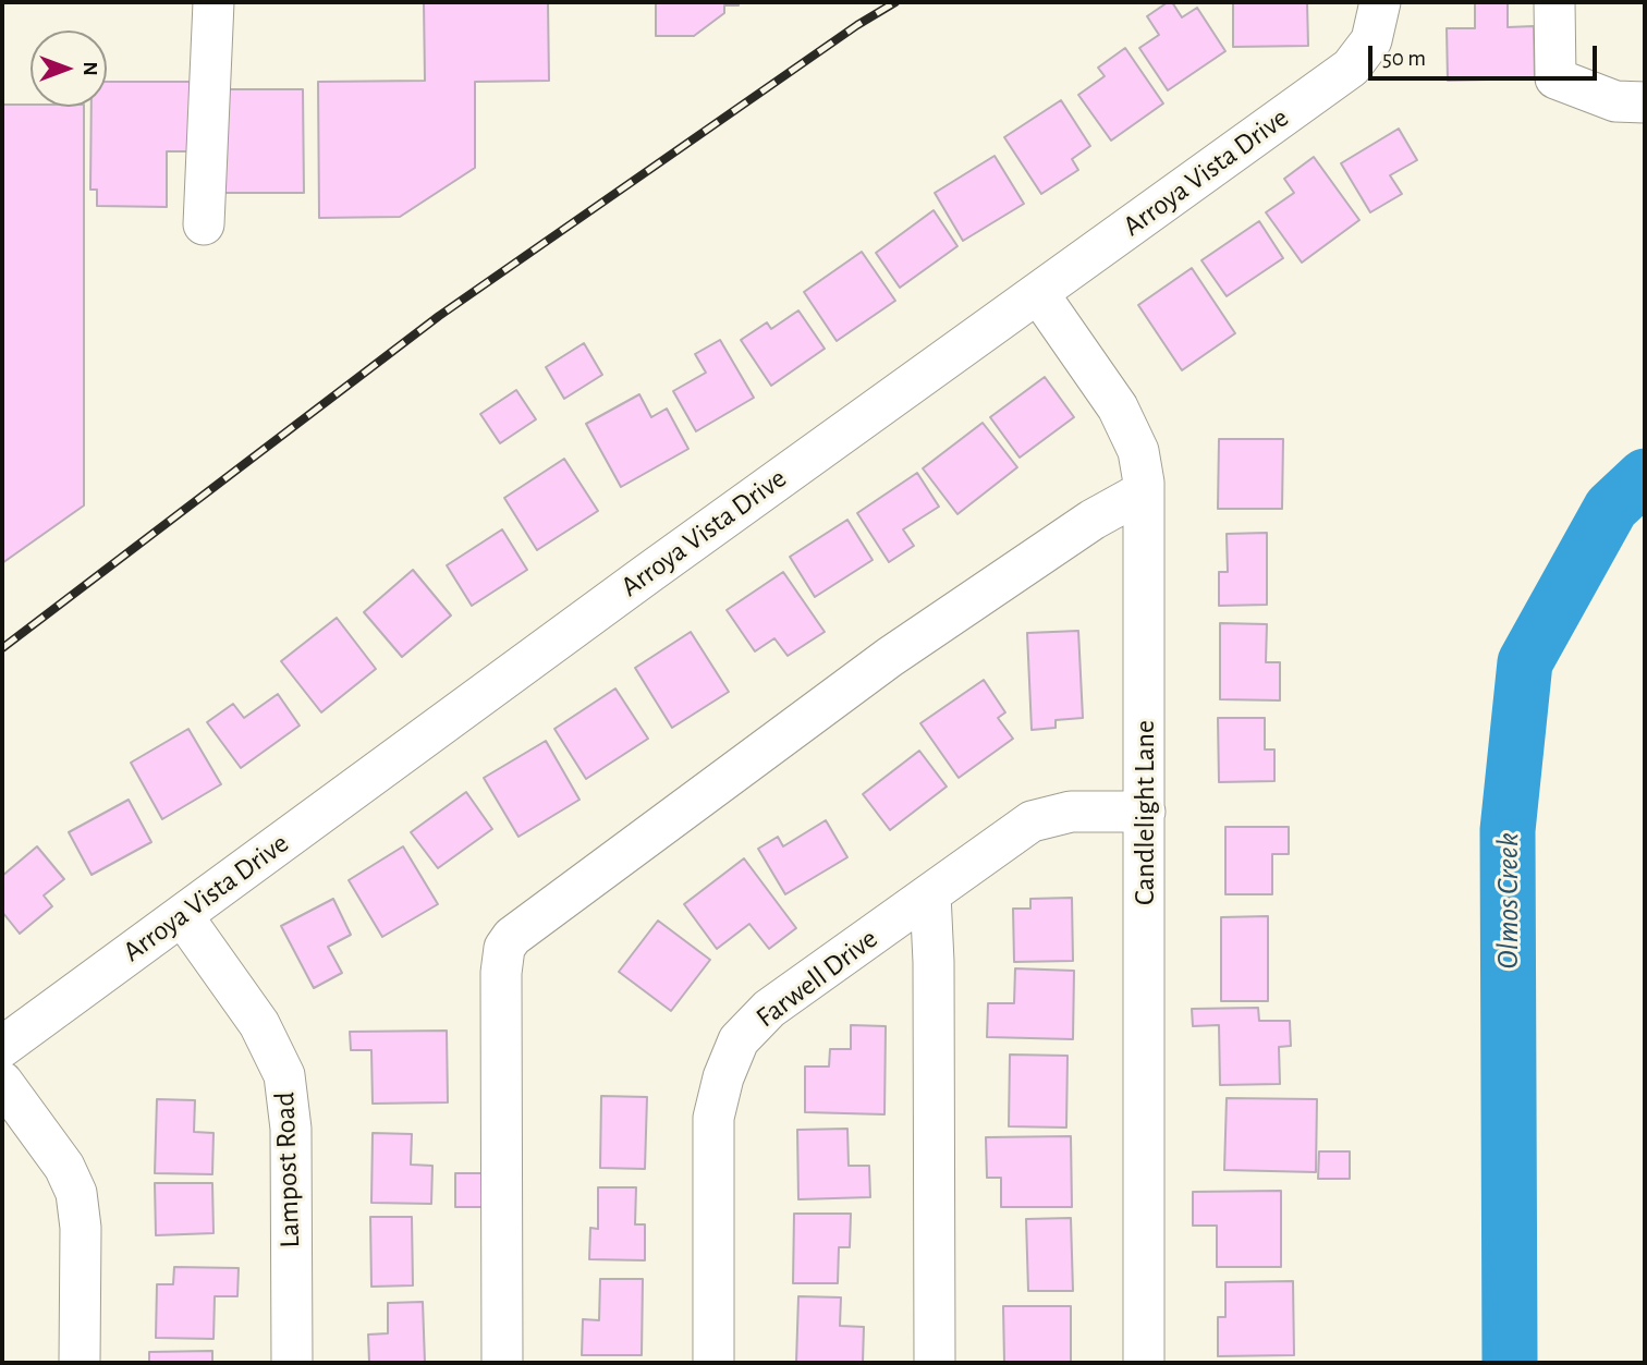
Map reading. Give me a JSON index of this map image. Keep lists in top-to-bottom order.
{
  "streets": {
    "street": [
      "Arroya Vista Drive",
      "Candlelight Lane",
      "Farwell Drive",
      "Lampost Road"
    ]
  },
  "crossings": [
    ["Arroya Vista Drive", "Candlelight Lane"],
    ["Arroya Vista Drive", "Lampost Road"],
    ["Candlelight Lane", "Farwell Drive"]
  ],
  "water": ["Olmos Creek"],
  "scale_bar": "50 m",
  "north": "right"
}
